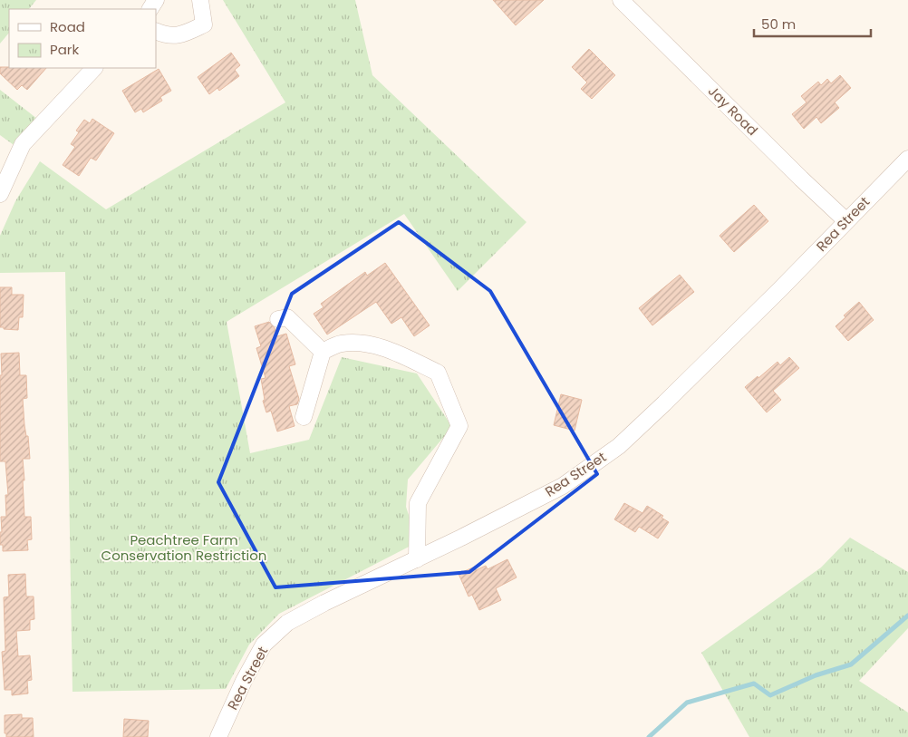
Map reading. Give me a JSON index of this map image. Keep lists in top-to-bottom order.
{
  "streets": {
    "street": ["Jay Road", "Rea Street"]
  },
  "crossings": [
    ["Jay Road", "Rea Street"]
  ],
  "parks": ["Peachtree Farm Conservation Restriction"],
  "legend": ["Road", "Park"],
  "scale_bar": "50 m"
}
